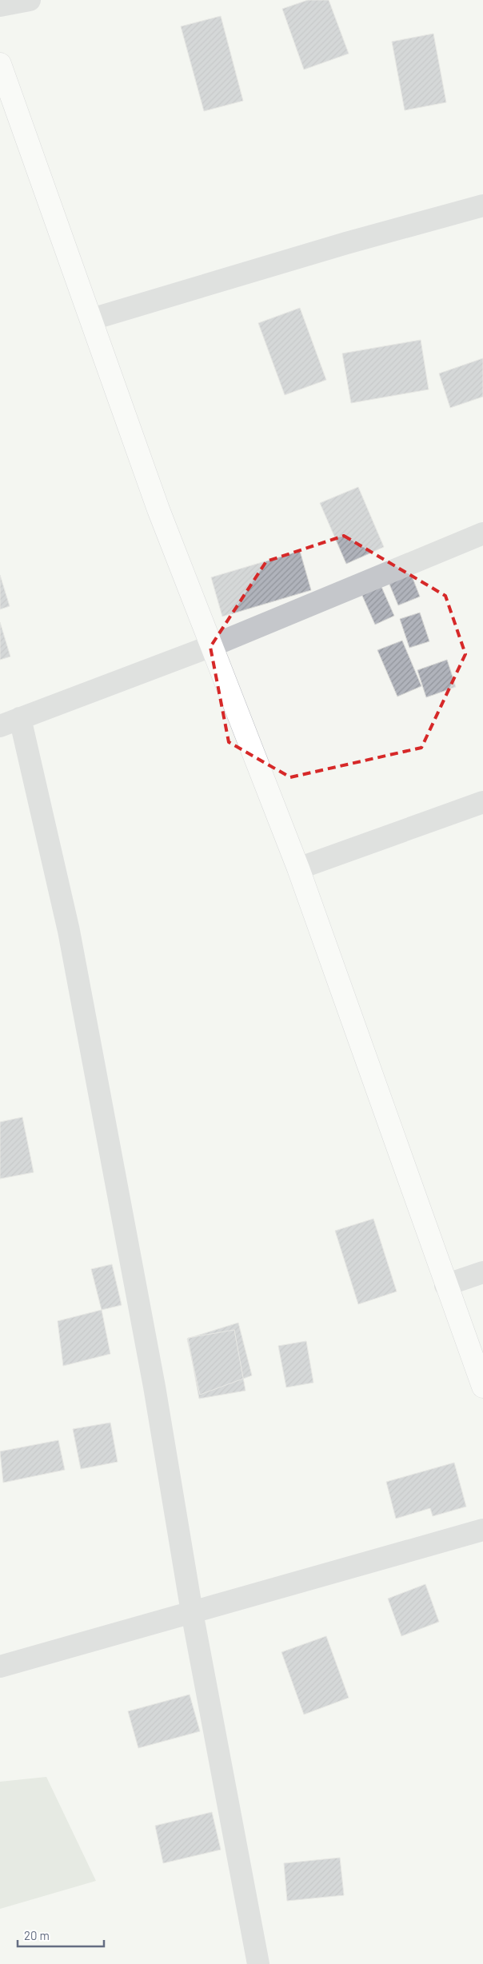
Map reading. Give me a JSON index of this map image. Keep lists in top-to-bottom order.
{
  "scale_bar": "20 m"
}
